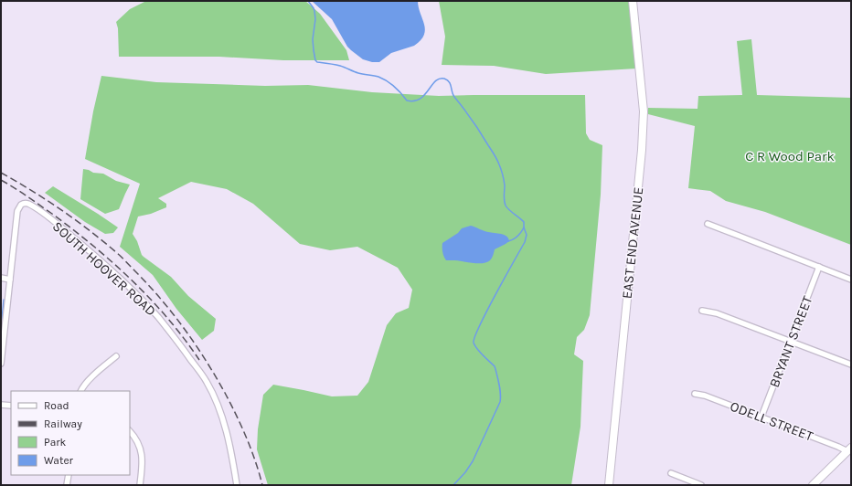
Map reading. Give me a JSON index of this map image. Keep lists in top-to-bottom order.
{
  "streets": {
    "street": [
      "EAST END AVENUE",
      "SOUTH HOOVER ROAD",
      "BRYANT STREET",
      "ODELL STREET"
    ]
  },
  "crossings": [
    ["BRYANT STREET", "ODELL STREET"]
  ],
  "parks": ["C R Wood Park"],
  "legend": [
    "Road",
    "Railway",
    "Park",
    "Water"
  ]
}
